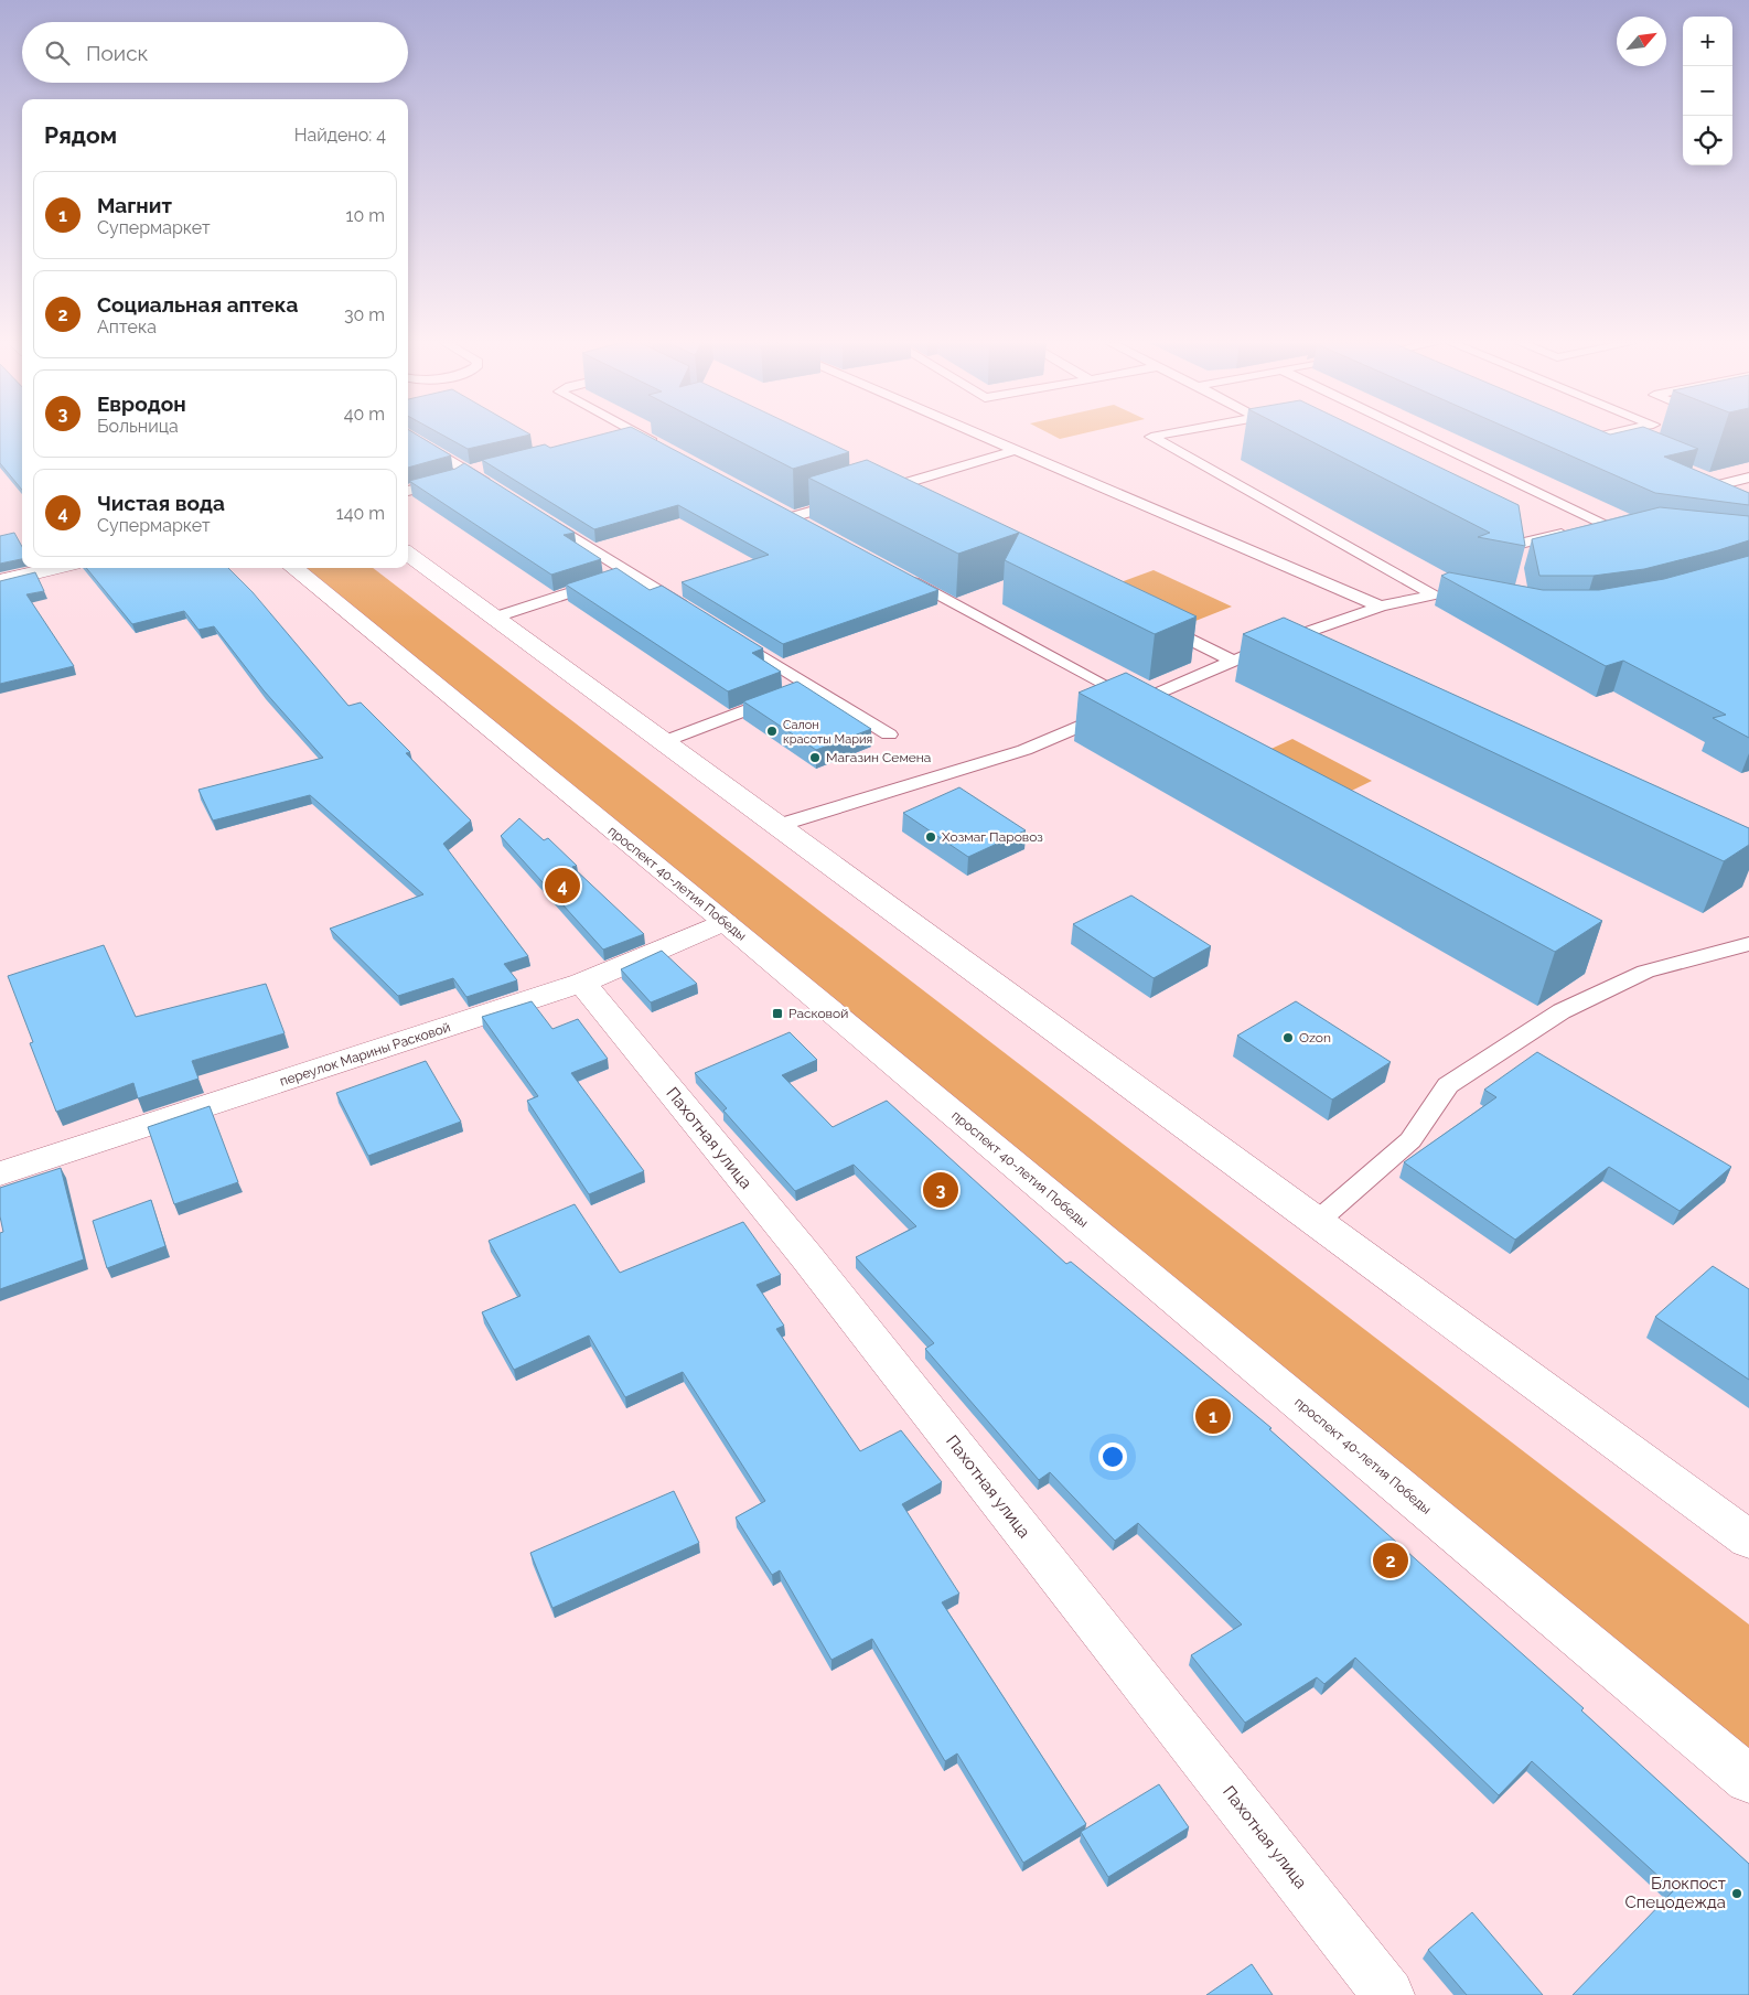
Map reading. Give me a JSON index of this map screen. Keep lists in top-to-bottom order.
{
  "streets": {
    "main road": ["проспект 40-летия Победы", "переулок Марины Расковой", "Пахотная улица"]
  },
  "crossings": [
    ["проспект 40-летия Победы", "переулок Марины Расковой"],
    ["переулок Марины Расковой", "Пахотная улица"]
  ],
  "places": {
    "other": [
      "Салон красоты Мария",
      "Магазин Семена",
      "Хозмаг Паровоз",
      "Ozon",
      "Блокпост Спецодежда"
    ],
    "transit": ["Расковой"]
  },
  "north": "top right",
  "page": {
    "map_buttons": ["+", "−"],
    "search": "Поиск",
    "heading": ["Рядом", "Найдено: 4"],
    "list": [
      {
        "mark": "1",
        "name": "Магнит",
        "note": "Супермаркет",
        "value": "10 m"
      },
      {
        "mark": "2",
        "name": "Социальная аптека",
        "note": "Аптека",
        "value": "30 m"
      },
      {
        "mark": "3",
        "name": "Евродон",
        "note": "Больница",
        "value": "40 m"
      },
      {
        "mark": "4",
        "name": "Чистая вода",
        "note": "Супермаркет",
        "value": "140 m"
      }
    ],
    "pins": [
      "4",
      "3",
      "1",
      "2"
    ]
  }
}
